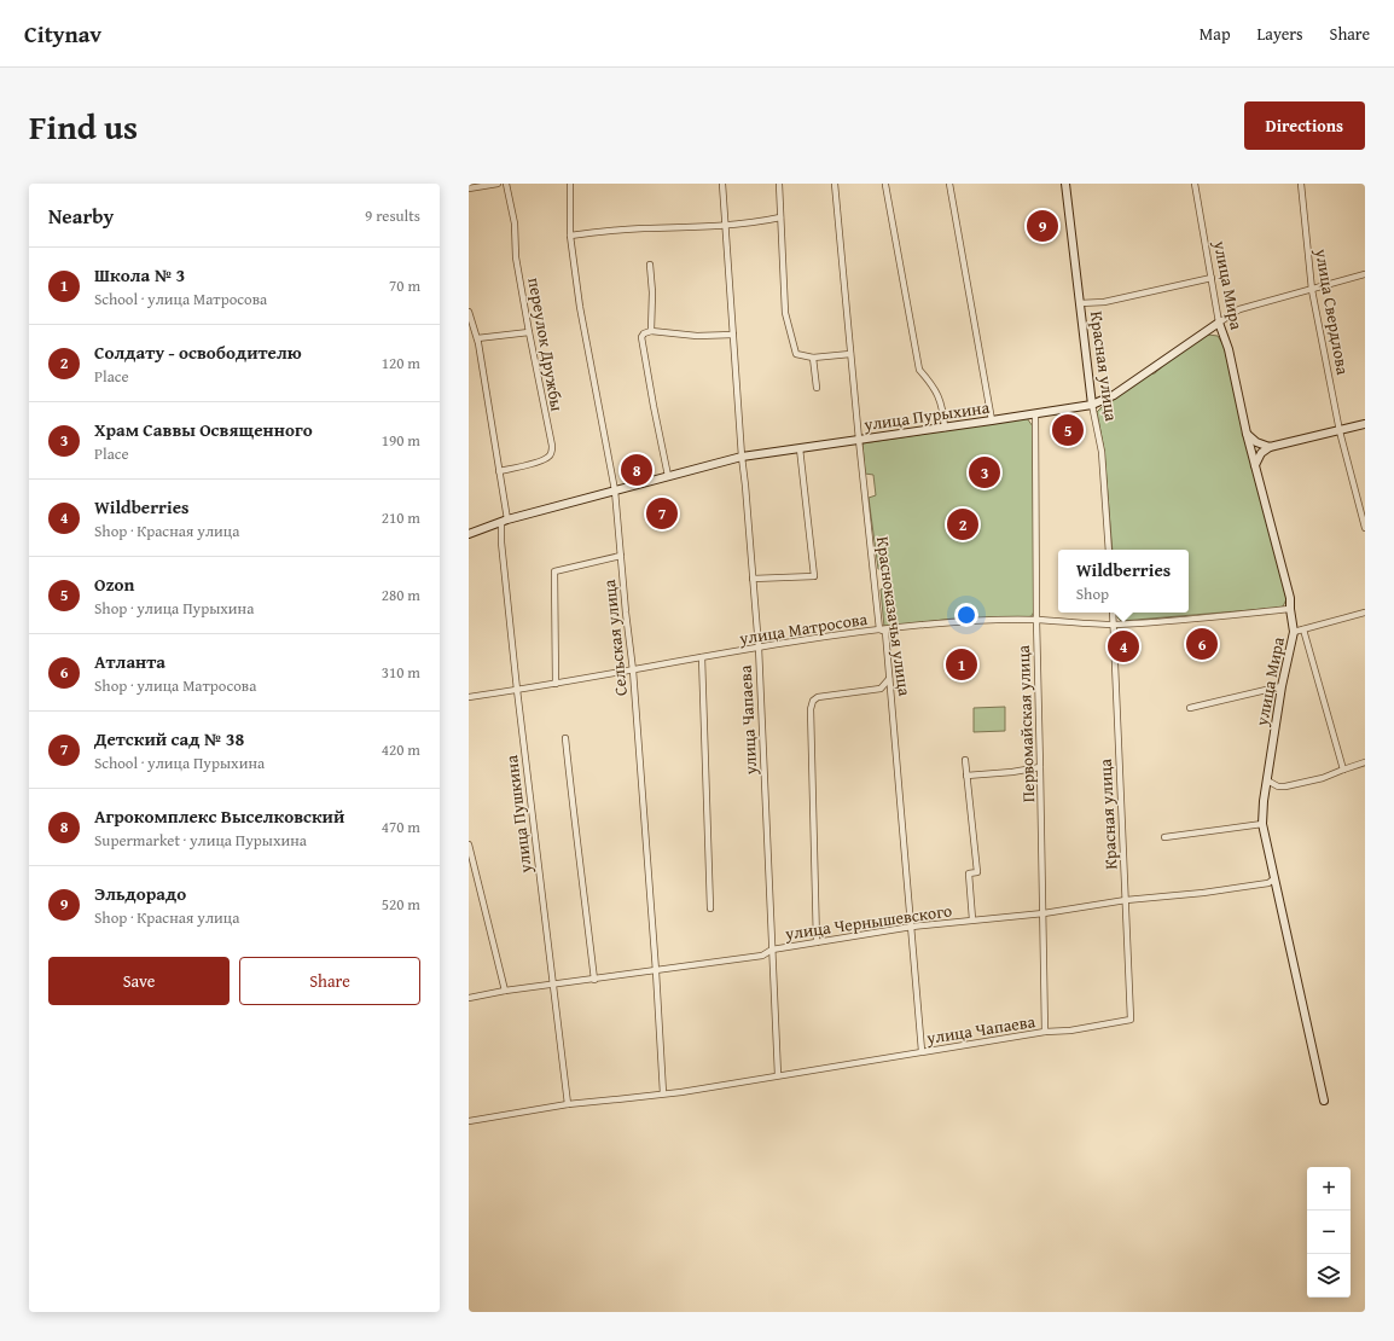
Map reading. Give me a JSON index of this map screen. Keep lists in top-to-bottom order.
{
  "streets": {
    "street": [
      "улица Мира",
      "улица Свердлова",
      "переулок Дружбы",
      "Красная улица",
      "улица Пурыхина",
      "Красноказачья улица",
      "улица Матросова",
      "Сельская улица",
      "улица Чапаева",
      "Первомайская улица",
      "улица Пушкина",
      "улица Чернышевского"
    ]
  },
  "crossings": [
    ["улица Мира", "улица Пурыхина"],
    ["улица Мира", "улица Матросова"],
    ["улица Мира", "улица Чернышевского"],
    ["улица Свердлова", "улица Пурыхина"],
    ["переулок Дружбы", "улица Пушкина"],
    ["Красная улица", "улица Пурыхина"],
    ["Красная улица", "улица Матросова"],
    ["Красная улица", "улица Чапаева"],
    ["Красная улица", "улица Чернышевского"],
    ["улица Пурыхина", "Красноказачья улица"],
    ["улица Пурыхина", "Сельская улица"],
    ["улица Пурыхина", "улица Чапаева"],
    ["улица Пурыхина", "Первомайская улица"],
    ["улица Пурыхина", "улица Пушкина"],
    ["Красноказачья улица", "улица Матросова"],
    ["Красноказачья улица", "улица Чапаева"],
    ["Красноказачья улица", "улица Чернышевского"],
    ["улица Матросова", "Сельская улица"],
    ["улица Матросова", "улица Чапаева"],
    ["улица Матросова", "Первомайская улица"],
    ["улица Матросова", "улица Пушкина"],
    ["Сельская улица", "улица Чапаева"],
    ["Сельская улица", "улица Чернышевского"],
    ["улица Чапаева", "Первомайская улица"],
    ["улица Чапаева", "улица Пушкина"],
    ["улица Чапаева", "улица Чернышевского"],
    ["Первомайская улица", "улица Чернышевского"],
    ["улица Пушкина", "улица Чернышевского"]
  ],
  "page": {
    "header": "Citynav",
    "nav": ["Map", "Layers", "Share"],
    "title": "Find us",
    "buttons": [
      "Directions",
      ["Save", "Share"]
    ],
    "heading": ["Nearby", "9 results"],
    "pins": [
      "9",
      "5",
      "8",
      "3",
      "7",
      "2",
      "6",
      "4",
      "1"
    ],
    "list": [
      {
        "mark": "1",
        "name": "Школа № 3",
        "note": "School · улица Матросова",
        "value": "70 m"
      },
      {
        "mark": "2",
        "name": "Солдату - освободителю",
        "note": "Place",
        "value": "120 m"
      },
      {
        "mark": "3",
        "name": "Храм Саввы Освященного",
        "note": "Place",
        "value": "190 m"
      },
      {
        "mark": "4",
        "name": "Wildberries",
        "note": "Shop · Красная улица",
        "value": "210 m"
      },
      {
        "mark": "5",
        "name": "Ozon",
        "note": "Shop · улица Пурыхина",
        "value": "280 m"
      },
      {
        "mark": "6",
        "name": "Атланта",
        "note": "Shop · улица Матросова",
        "value": "310 m"
      },
      {
        "mark": "7",
        "name": "Детский сад № 38",
        "note": "School · улица Пурыхина",
        "value": "420 m"
      },
      {
        "mark": "8",
        "name": "Агрокомплекс Выселковский",
        "note": "Supermarket · улица Пурыхина",
        "value": "470 m"
      },
      {
        "mark": "9",
        "name": "Эльдорадо",
        "note": "Shop · Красная улица",
        "value": "520 m"
      }
    ],
    "popup": ["Wildberries", "Shop"],
    "map_buttons": ["+", "−"]
  }
}
